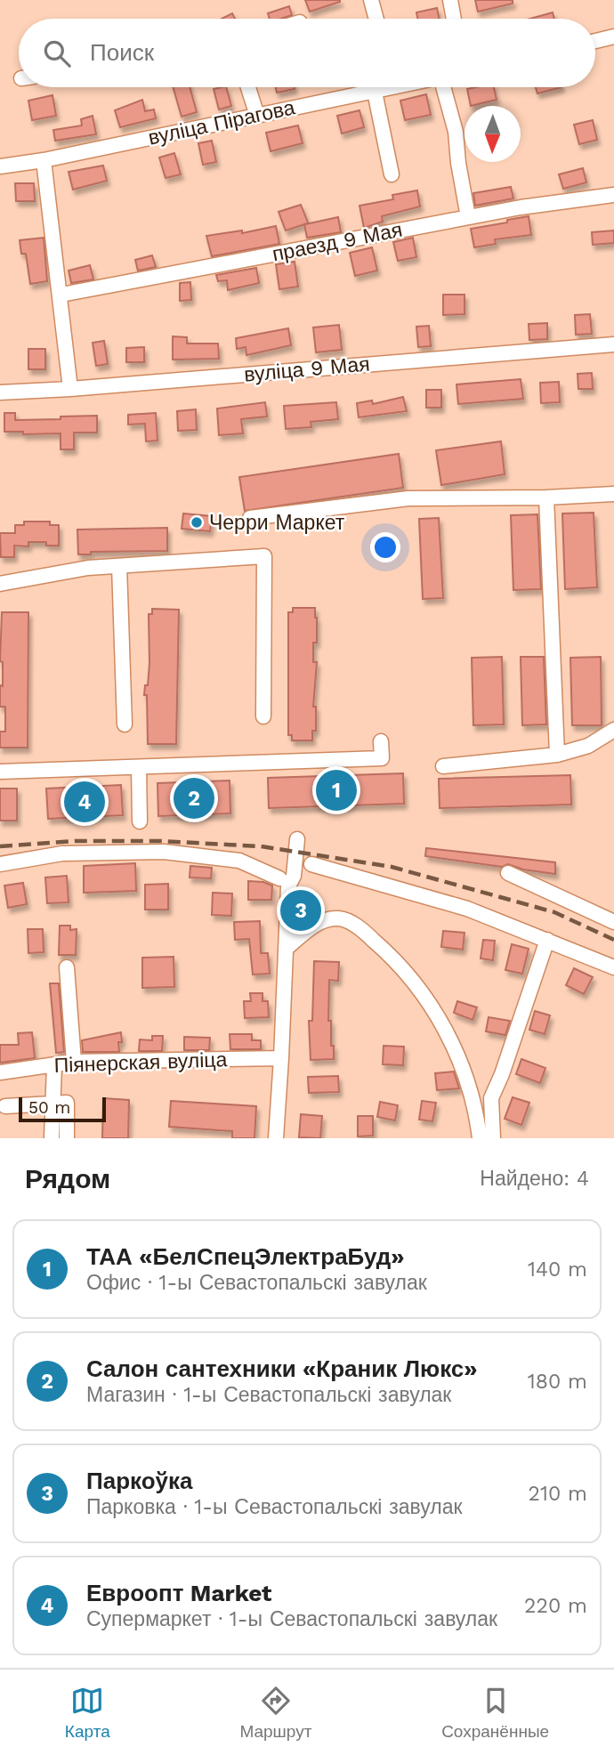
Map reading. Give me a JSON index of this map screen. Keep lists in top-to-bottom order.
{
  "streets": {
    "street": [
      "вуліца Пірагова",
      "праезд 9 Мая",
      "вуліца 9 Мая",
      "Піянерская вуліца"
    ]
  },
  "places": ["Черри Маркет"],
  "scale_bar": "50 m",
  "north": "bottom",
  "page": {
    "search": "Поиск",
    "pins": [
      "1",
      "2",
      "4",
      "3"
    ],
    "scale": "50 m",
    "heading": ["Рядом", "Найдено: 4"],
    "list": [
      {
        "mark": "1",
        "name": "ТАА «БелСпецЭлектраБуд»",
        "note": "Офис · 1-ы Севастопальскі завулак",
        "value": "140 m"
      },
      {
        "mark": "2",
        "name": "Салон сантехники «Краник Люкс»",
        "note": "Магазин · 1-ы Севастопальскі завулак",
        "value": "180 m"
      },
      {
        "mark": "3",
        "name": "Паркоўка",
        "note": "Парковка · 1-ы Севастопальскі завулак",
        "value": "210 m"
      },
      {
        "mark": "4",
        "name": "Евроопт Market",
        "note": "Супермаркет · 1-ы Севастопальскі завулак",
        "value": "220 m"
      }
    ],
    "nav": ["Карта", "Маршрут", "Сохранённые"]
  }
}
